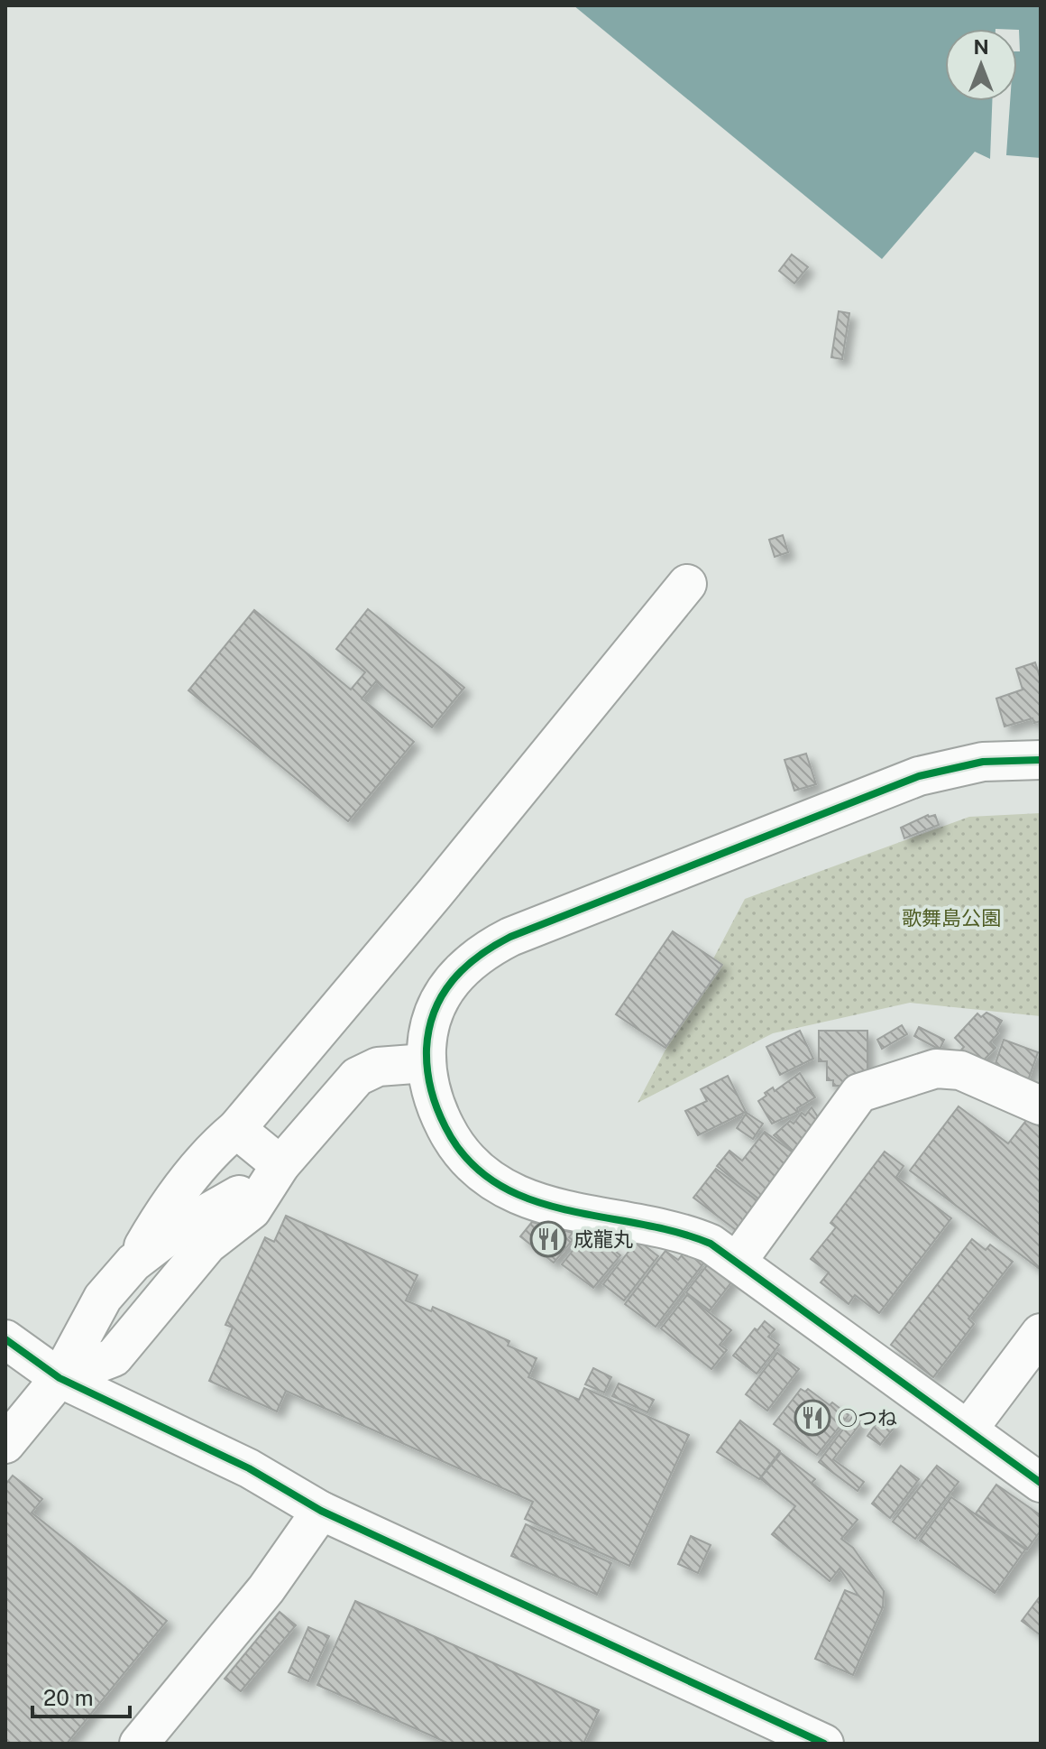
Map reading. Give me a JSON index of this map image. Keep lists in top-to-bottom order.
{
  "parks": ["歌舞島公園"],
  "places": {
    "restaurant": ["成龍丸", "○つね"]
  },
  "scale_bar": "20 m",
  "north": "top"
}
